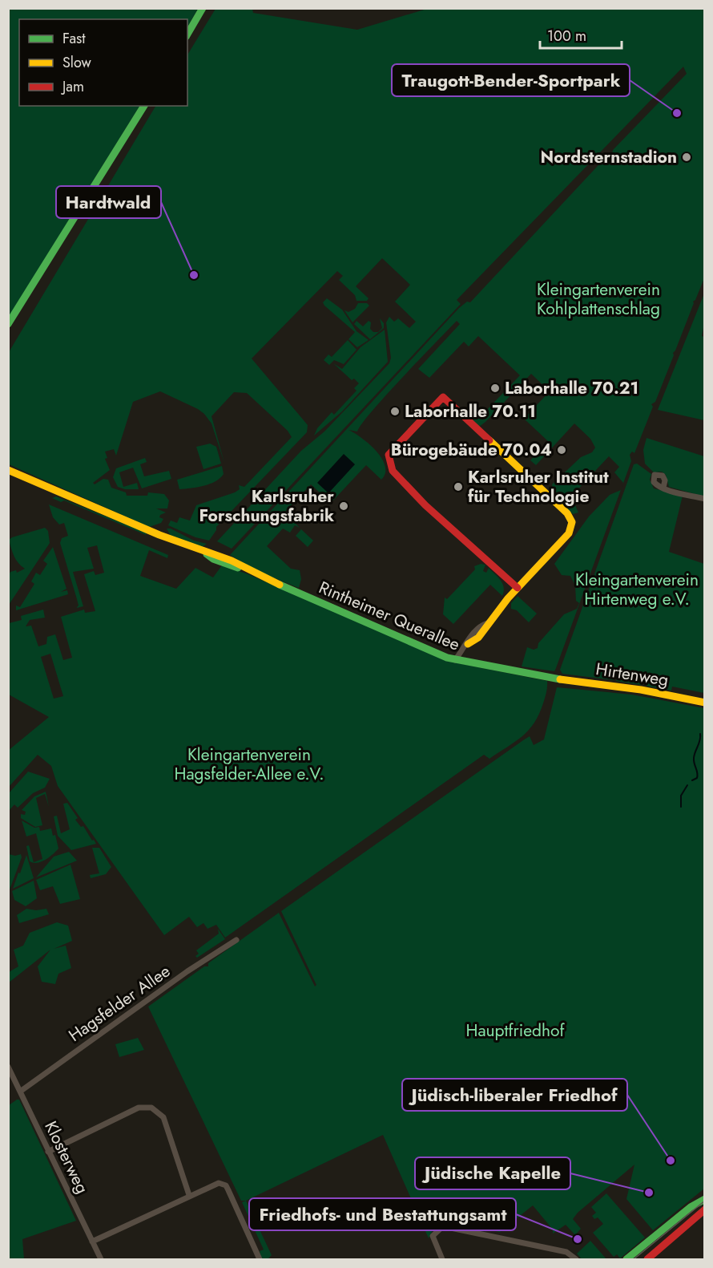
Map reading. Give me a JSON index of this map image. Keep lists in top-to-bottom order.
{
  "streets": {
    "street": [
      "Rintheimer Querallee",
      "Hirtenweg",
      "Hagsfelder Allee",
      "Klosterweg"
    ]
  },
  "crossings": [
    ["Rintheimer Querallee", "Hirtenweg"],
    ["Hagsfelder Allee", "Klosterweg"]
  ],
  "parks": [
    "Kleingartenverein Kohlplattenschlag",
    "Kleingartenverein Hirtenweg e.V.",
    "Kleingartenverein Hagsfelder-Allee e.V.",
    "Hauptfriedhof"
  ],
  "places": [
    "Traugott-Bender-Sportpark",
    "Nordsternstadion",
    "Hardtwald",
    "Laborhalle 70.21",
    "Laborhalle 70.11",
    "Bürogebäude 70.04",
    "Karlsruher Institut für Technologie",
    "Karlsruher Forschungsfabrik",
    "Jüdisch-liberaler Friedhof",
    "Jüdische Kapelle",
    "Friedhofs- und Bestattungsamt"
  ],
  "legend": ["Fast", "Slow", "Jam"],
  "scale_bar": "100 m"
}
